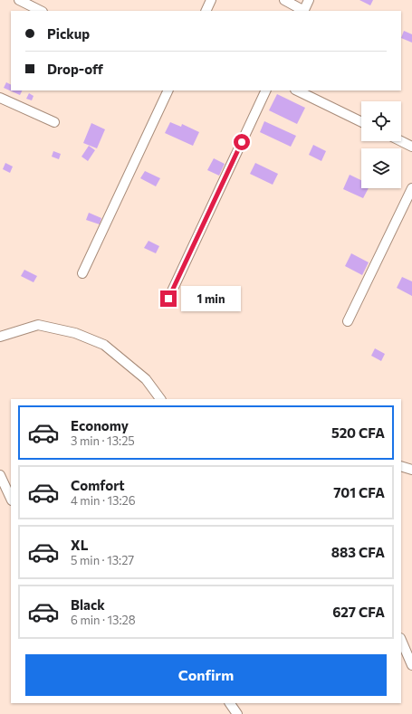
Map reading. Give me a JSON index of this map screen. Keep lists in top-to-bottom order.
{
  "page": {
    "banner": ["Pickup", "Drop-off"],
    "bubble": "1 min",
    "list": [
      {
        "name": "Economy",
        "note": "3 min · 13:25",
        "value": "520 CFA"
      },
      {
        "name": "Comfort",
        "note": "4 min · 13:26",
        "value": "701 CFA"
      },
      {
        "name": "XL",
        "note": "5 min · 13:27",
        "value": "883 CFA"
      },
      {
        "name": "Black",
        "note": "6 min · 13:28",
        "value": "627 CFA"
      }
    ],
    "buttons": "Confirm"
  }
}
